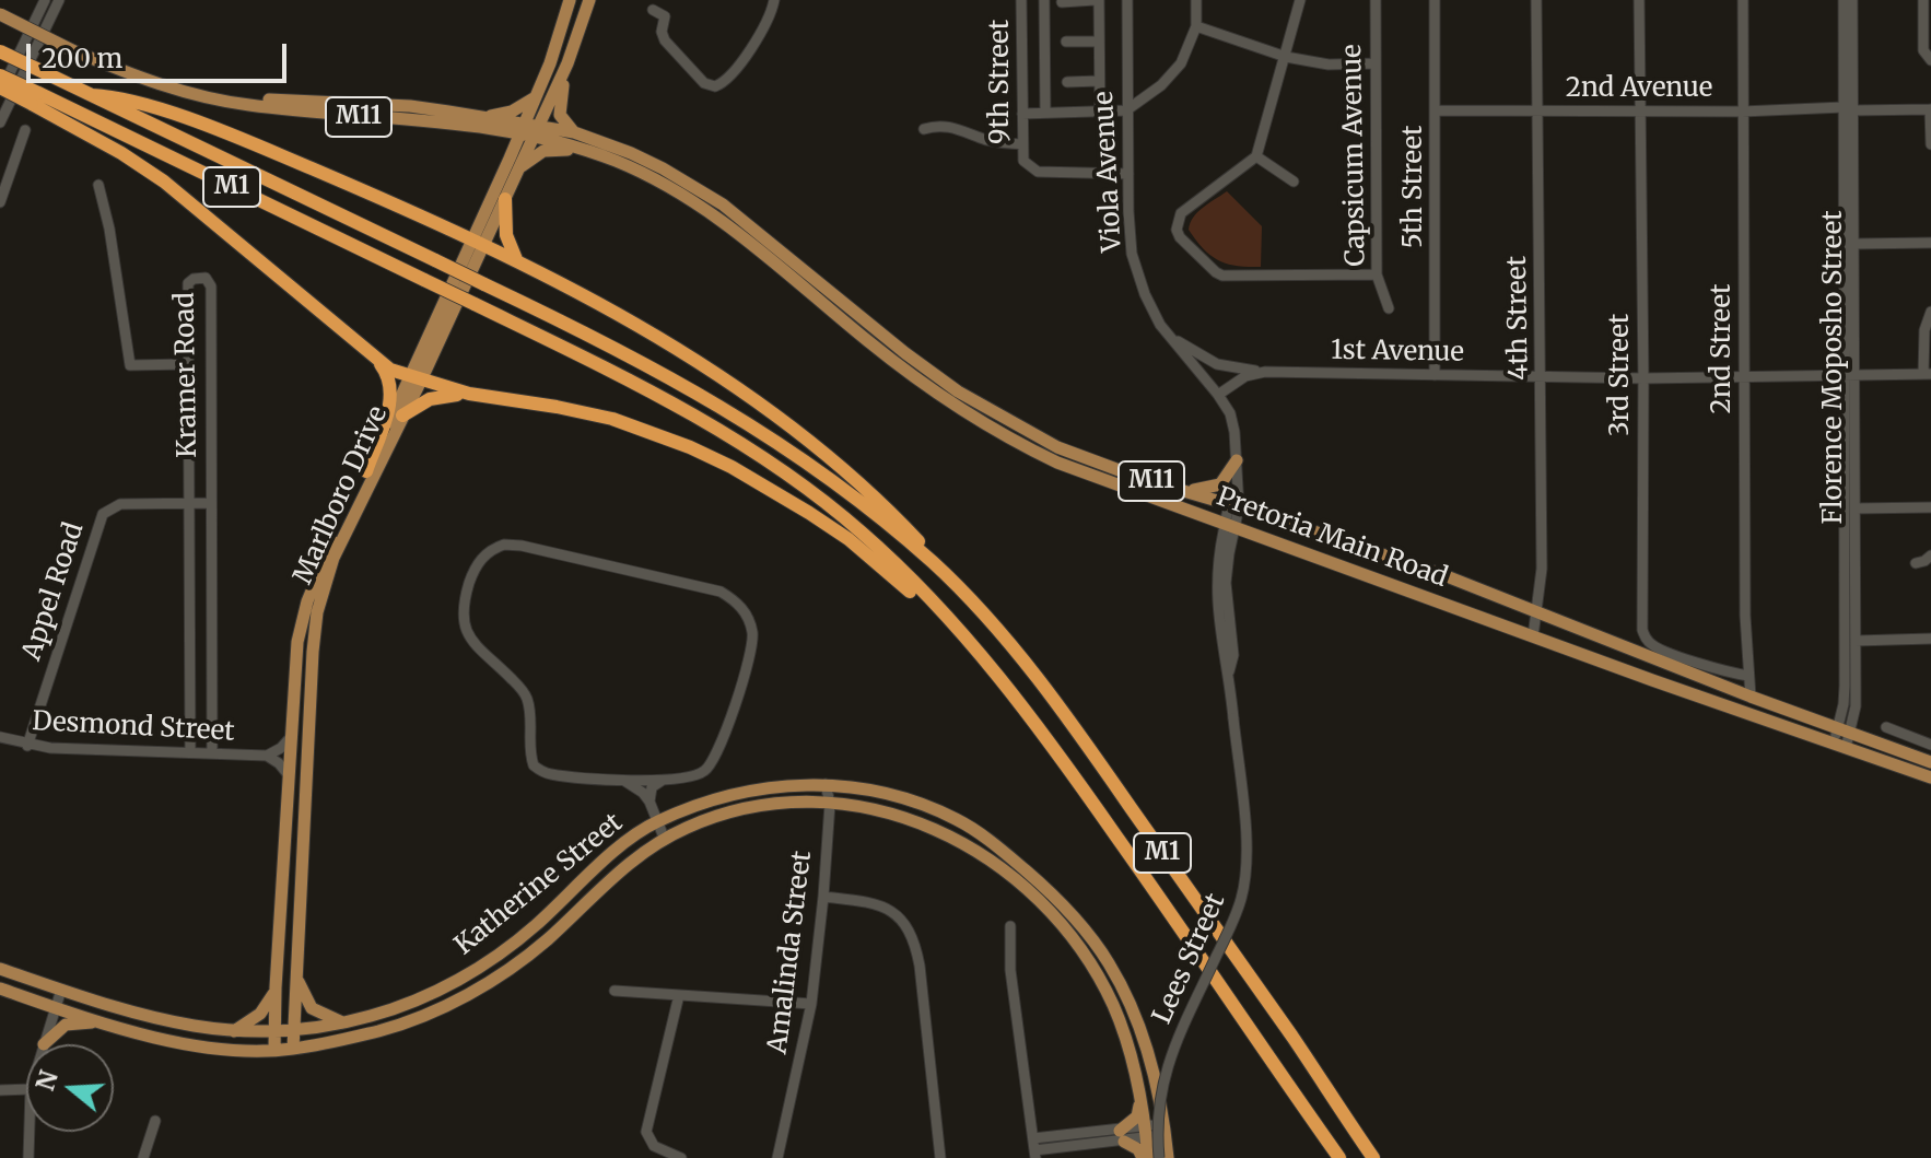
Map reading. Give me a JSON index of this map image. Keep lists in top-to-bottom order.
{
  "streets": {
    "highway": ["M1"],
    "main road": [
      "M11",
      "Marlboro Drive",
      "Pretoria Main Road",
      "Katherine Street"
    ],
    "street": [
      "9th Street",
      "2nd Avenue",
      "Capsicum Avenue",
      "Viola Avenue",
      "5th Street",
      "4th Street",
      "2nd Street",
      "1st Avenue",
      "Florence Moposho Street",
      "Kramer Road",
      "3rd Street",
      "Appel Road",
      "Desmond Street",
      "Amalinda Street",
      "Lees Street"
    ]
  },
  "crossings": [
    ["9th Street", "Viola Avenue"],
    ["2nd Avenue", "5th Street"],
    ["2nd Avenue", "4th Street"],
    ["2nd Avenue", "2nd Street"],
    ["2nd Avenue", "Florence Moposho Street"],
    ["2nd Avenue", "3rd Street"],
    ["M11", "Marlboro Drive"],
    ["M11", "Pretoria Main Road"],
    ["Viola Avenue", "1st Avenue"],
    ["Viola Avenue", "Pretoria Main Road"],
    ["Viola Avenue", "Lees Street"],
    ["5th Street", "1st Avenue"],
    ["4th Street", "1st Avenue"],
    ["4th Street", "Pretoria Main Road"],
    ["2nd Street", "1st Avenue"],
    ["2nd Street", "3rd Street"],
    ["2nd Street", "Pretoria Main Road"],
    ["1st Avenue", "Florence Moposho Street"],
    ["1st Avenue", "3rd Street"],
    ["Florence Moposho Street", "Pretoria Main Road"],
    ["Kramer Road", "Appel Road"],
    ["Kramer Road", "Desmond Street"],
    ["Marlboro Drive", "Pretoria Main Road"],
    ["Marlboro Drive", "Desmond Street"],
    ["Marlboro Drive", "Katherine Street"],
    ["Pretoria Main Road", "Lees Street"],
    ["Appel Road", "Desmond Street"],
    ["Katherine Street", "Amalinda Street"]
  ],
  "scale_bar": "200 m",
  "north": "left"
}
